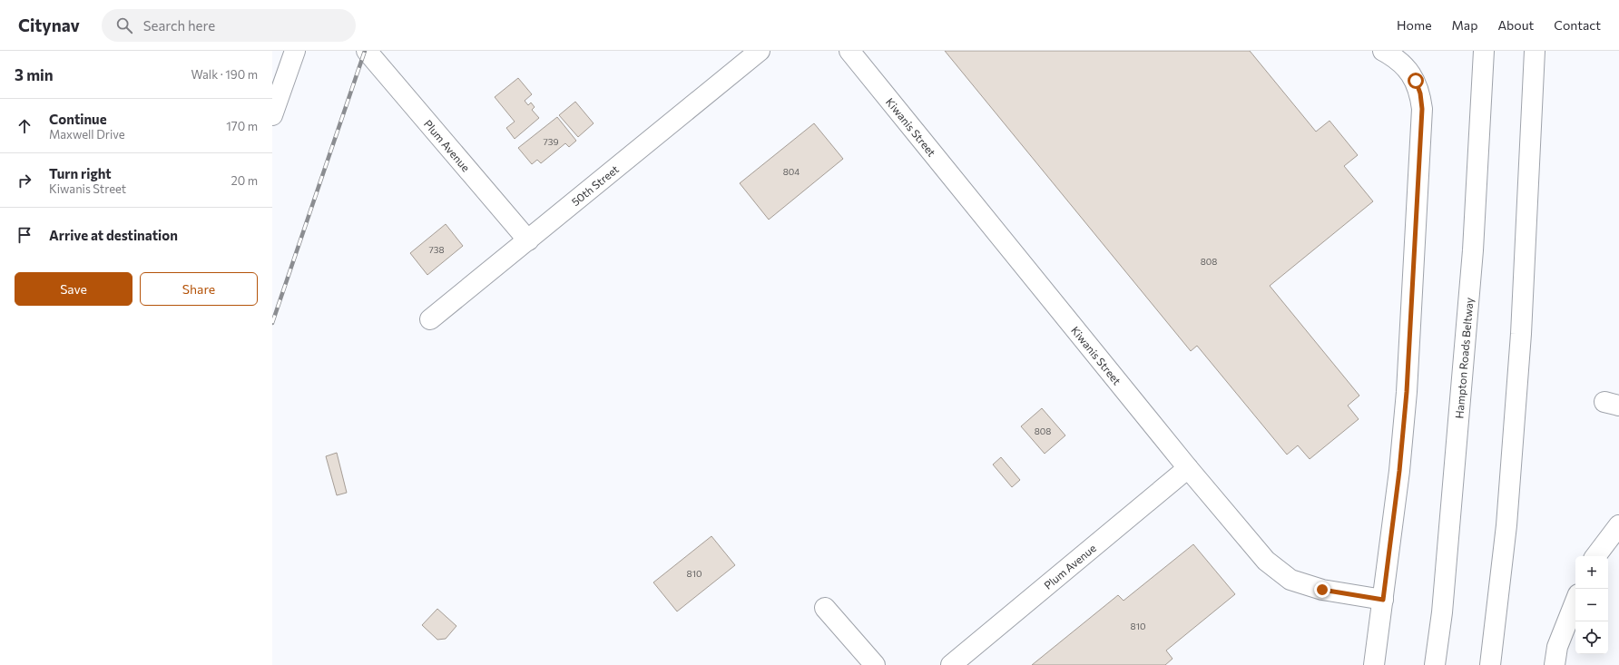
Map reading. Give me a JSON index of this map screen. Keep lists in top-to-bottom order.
{
  "streets": {
    "main road": [
      "Kiwanis Street",
      "Plum Avenue",
      "50th Street",
      "Hampton Roads Beltway"
    ]
  },
  "crossings": [
    ["Kiwanis Street", "Plum Avenue"],
    ["Plum Avenue", "50th Street"]
  ],
  "house_numbers": [
    "739",
    "804",
    "738",
    "808",
    "808",
    "810",
    "810"
  ],
  "page": {
    "header": "Citynav",
    "search": "Search here",
    "nav": [
      "Home",
      "Map",
      "About",
      "Contact"
    ],
    "heading": ["3 min", "Walk · 190 m"],
    "list": [
      ["Continue", "Maxwell Drive", "170 m"],
      ["Turn right", "Kiwanis Street", "20 m"],
      "Arrive at destination"
    ],
    "buttons": ["Save", "Share"],
    "map_buttons": ["+", "−"]
  }
}
